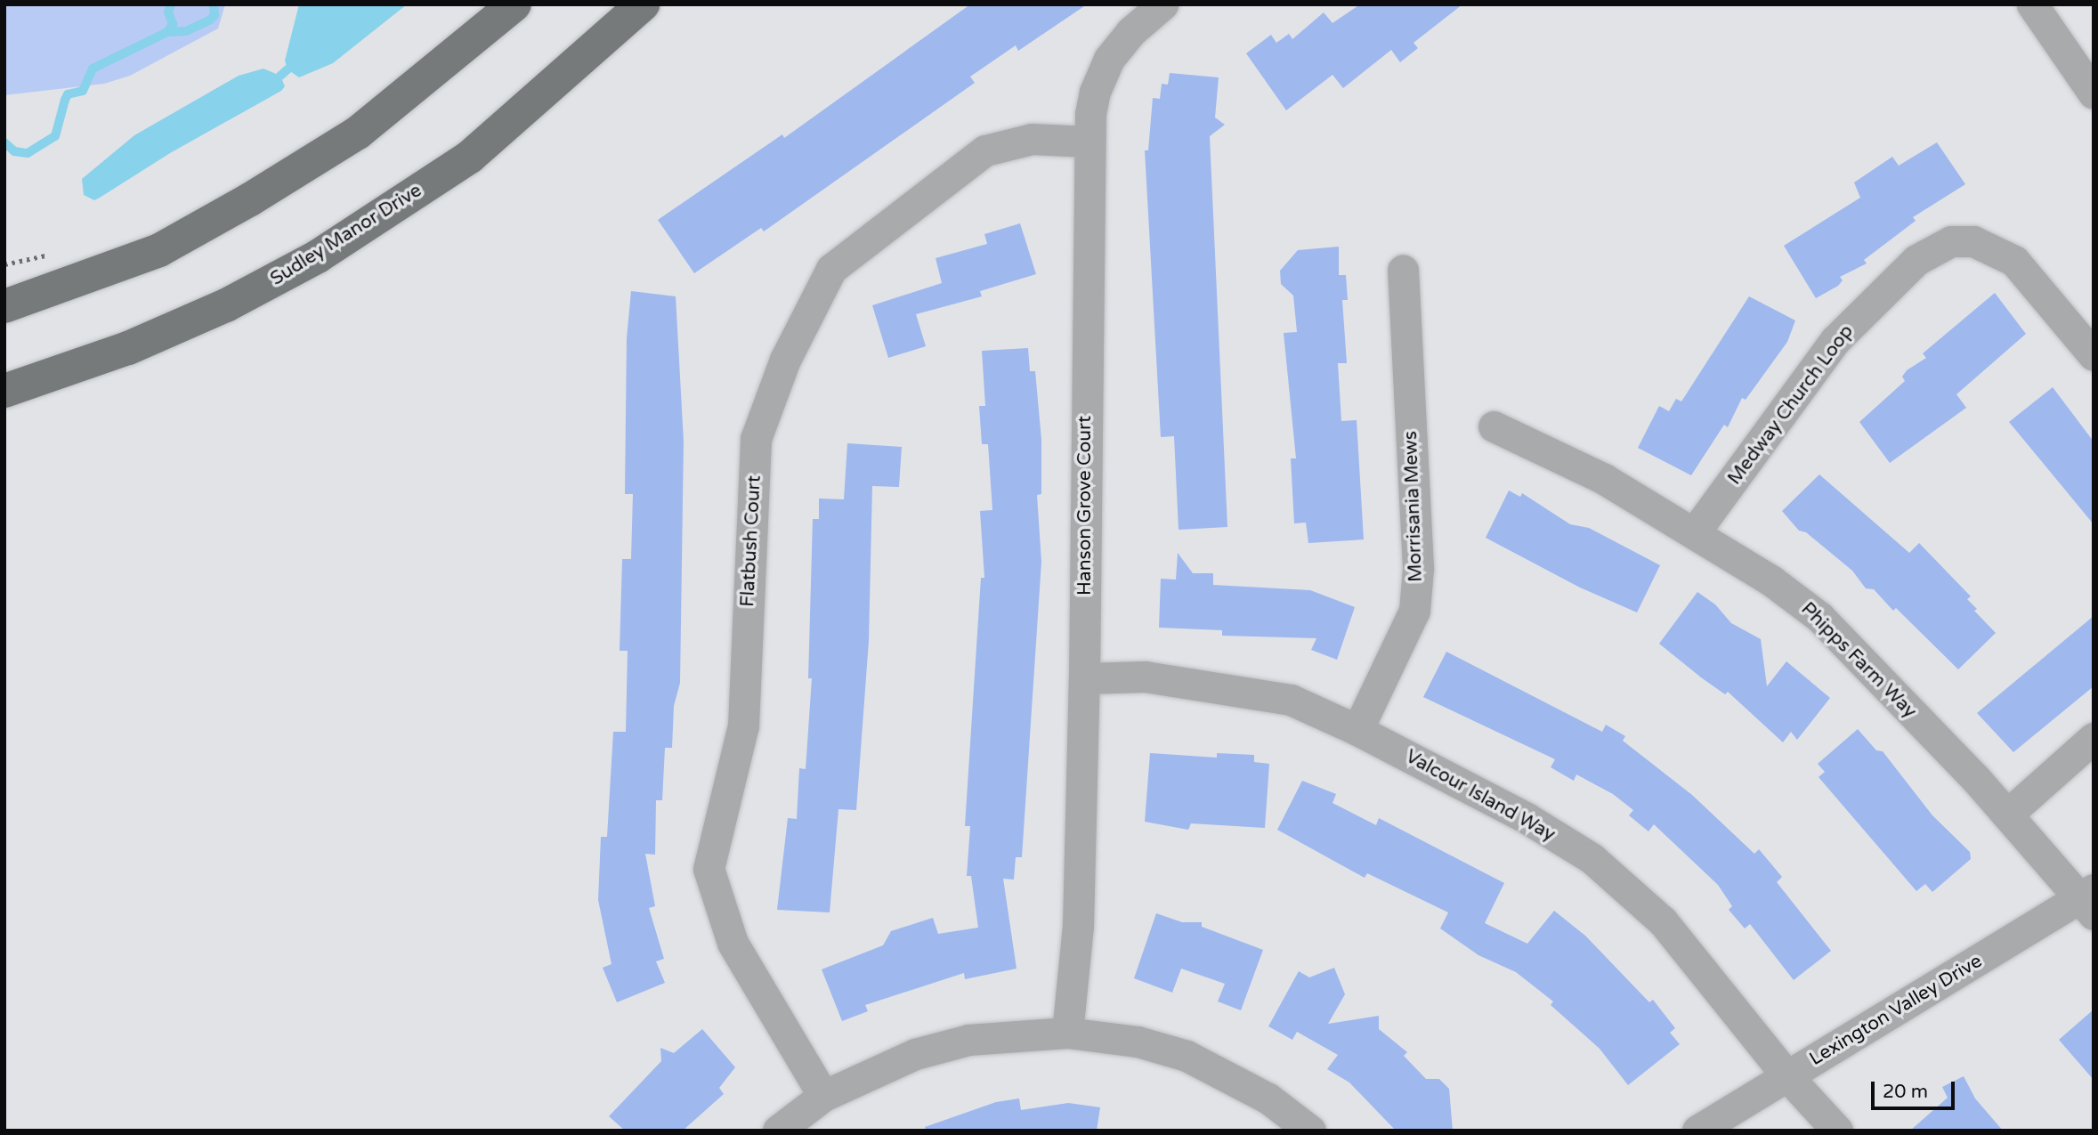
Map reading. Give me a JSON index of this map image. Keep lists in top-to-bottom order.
{
  "streets": {
    "main road": ["Sudley Manor Drive"],
    "street": [
      "Medway Church Loop",
      "Hanson Grove Court",
      "Morrisania Mews",
      "Flatbush Court",
      "Phipps Farm Way",
      "Valcour Island Way",
      "Lexington Valley Drive"
    ]
  },
  "crossings": [
    ["Medway Church Loop", "Phipps Farm Way"],
    ["Hanson Grove Court", "Flatbush Court"],
    ["Hanson Grove Court", "Valcour Island Way"],
    ["Morrisania Mews", "Valcour Island Way"],
    ["Phipps Farm Way", "Lexington Valley Drive"],
    ["Valcour Island Way", "Lexington Valley Drive"]
  ],
  "scale_bar": "20 m"
}
